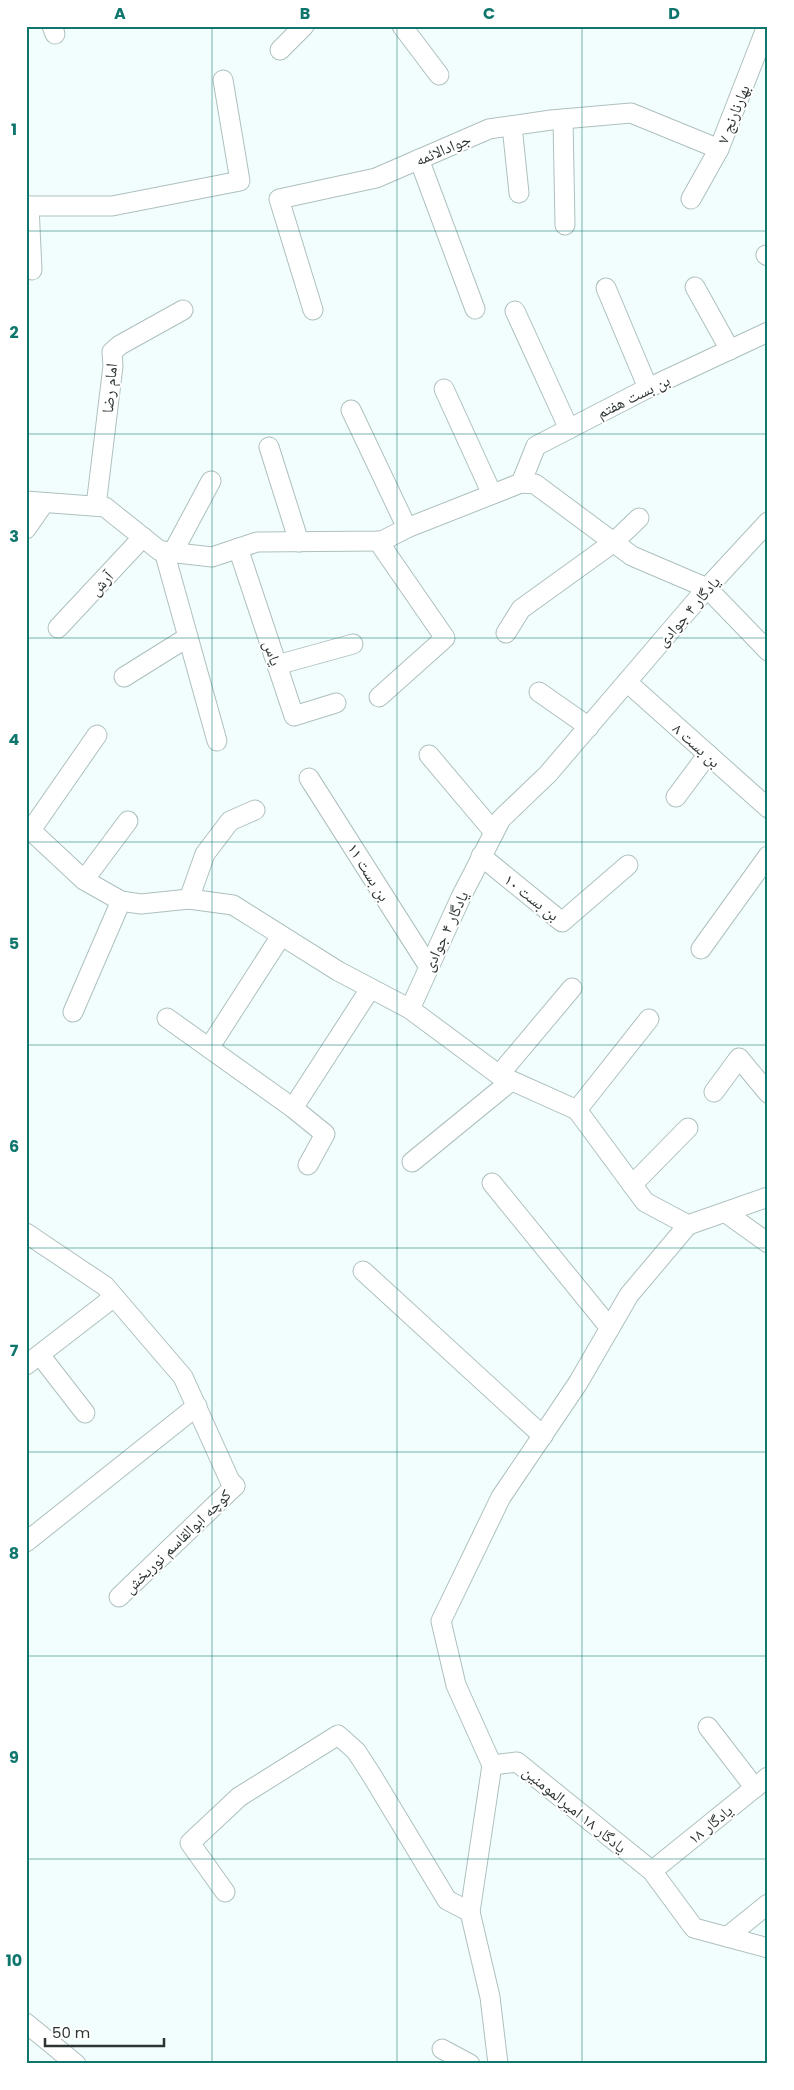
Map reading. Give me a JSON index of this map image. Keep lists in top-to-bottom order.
{
  "streets": {
    "street": [
      "بهارنارنج ۷",
      "جوادالائمه",
      "امام رضا",
      "بن بست هفتم",
      "آرش",
      "یادگار ۴ جوادی",
      "یاس",
      "بن بست ۸",
      "بن بست ۱۱",
      "بن بست ۱۰",
      "یادگار ۱۸ امیرالمومنین",
      "یادگار ۱۸"
    ]
  },
  "crossings": [
    ["بهارنارنج ۷", "جوادالائمه"],
    ["یادگار ۴ جوادی", "بن بست ۸"],
    ["یادگار ۴ جوادی", "بن بست ۱۱"],
    ["یادگار ۴ جوادی", "بن بست ۱۰"],
    ["یادگار ۱۸ امیرالمومنین", "یادگار ۱۸"]
  ],
  "scale_bar": "50 m",
  "grid": {
    "columns": [
      "A",
      "B",
      "C",
      "D"
    ],
    "rows": [
      "1",
      "2",
      "3",
      "4",
      "5",
      "6",
      "7",
      "8",
      "9",
      "10"
    ]
  }
}
